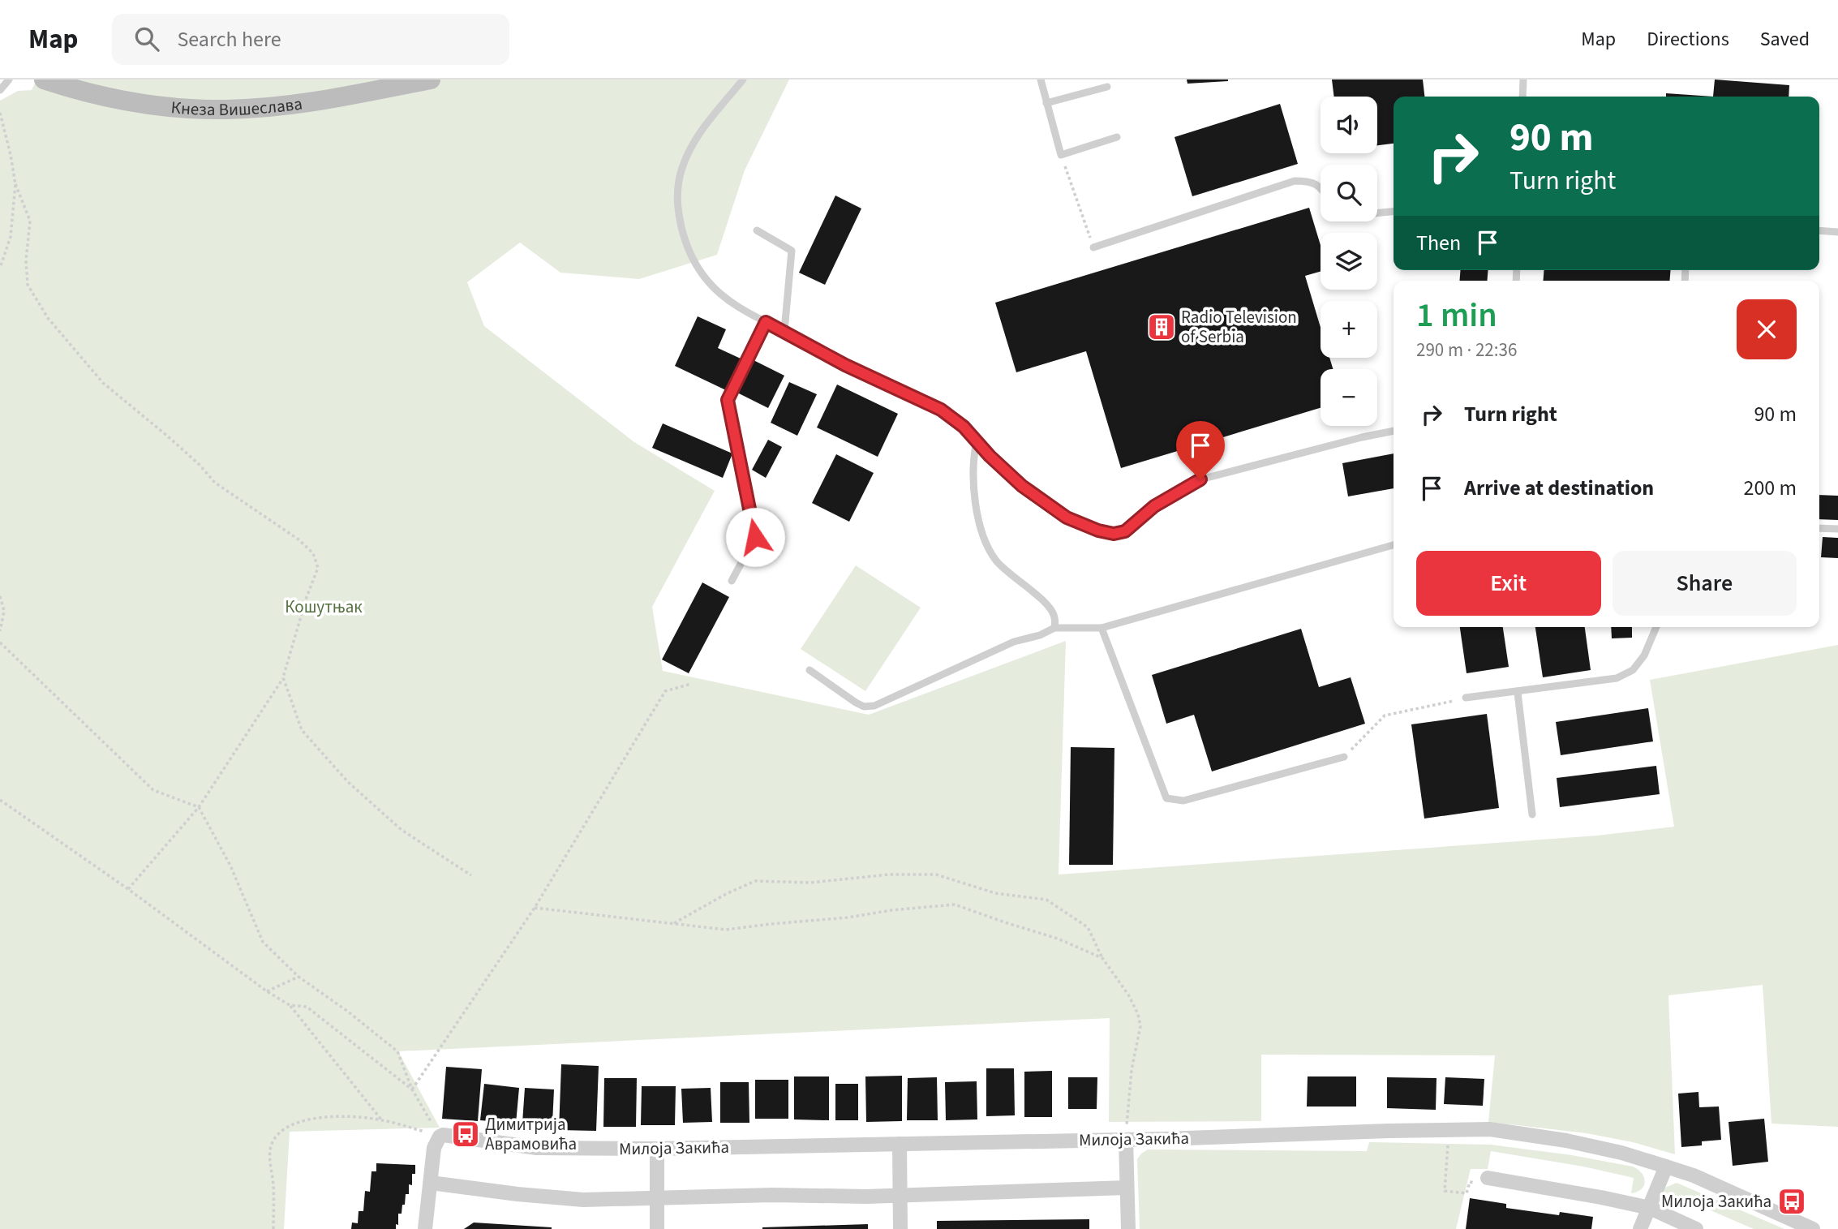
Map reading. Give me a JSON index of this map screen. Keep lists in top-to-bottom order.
{
  "streets": {
    "main road": ["Кнеза Вишеслава"],
    "street": ["Милоја Закића"]
  },
  "parks": ["Кошутњак"],
  "places": {
    "building": ["Radio Television of Serbia"],
    "bus stop": ["Димитрија Аврамовића", "Милоја Закића"]
  },
  "page": {
    "header": "Map",
    "search": "Search here",
    "nav": ["Map", "Directions", "Saved"],
    "map_buttons": ["+", "−"],
    "turn": ["90 m", "Turn right"],
    "then": "Then",
    "heading": ["1 min", "290 m · 22:36"],
    "list": [
      {
        "name": "Turn right",
        "value": "90 m"
      },
      {
        "name": "Arrive at destination",
        "value": "200 m"
      }
    ],
    "buttons": ["Exit", "Share"]
  }
}
